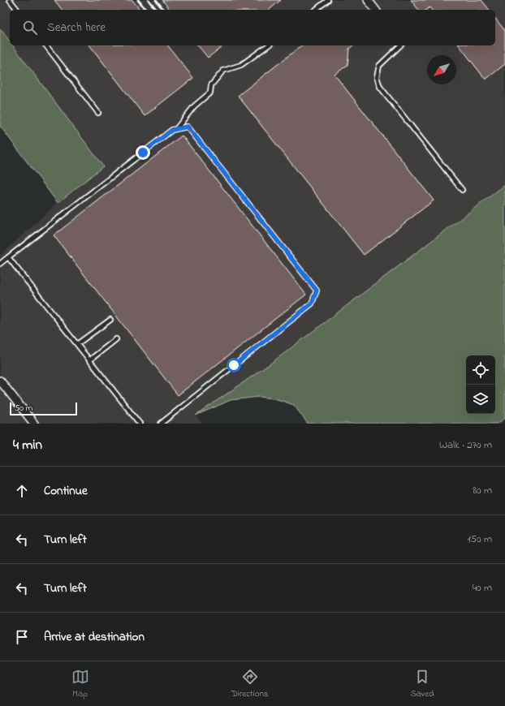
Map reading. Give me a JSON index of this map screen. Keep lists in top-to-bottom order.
{
  "scale_bar": "50 m",
  "north": "bottom left",
  "page": {
    "search": "Search here",
    "scale": "50 m",
    "heading": ["4 min", "Walk · 270 m"],
    "list": [
      ["Continue", "80 m"],
      ["Turn left", "150 m"],
      ["Turn left", "40 m"],
      "Arrive at destination"
    ],
    "nav": ["Map", "Directions", "Saved"]
  }
}
